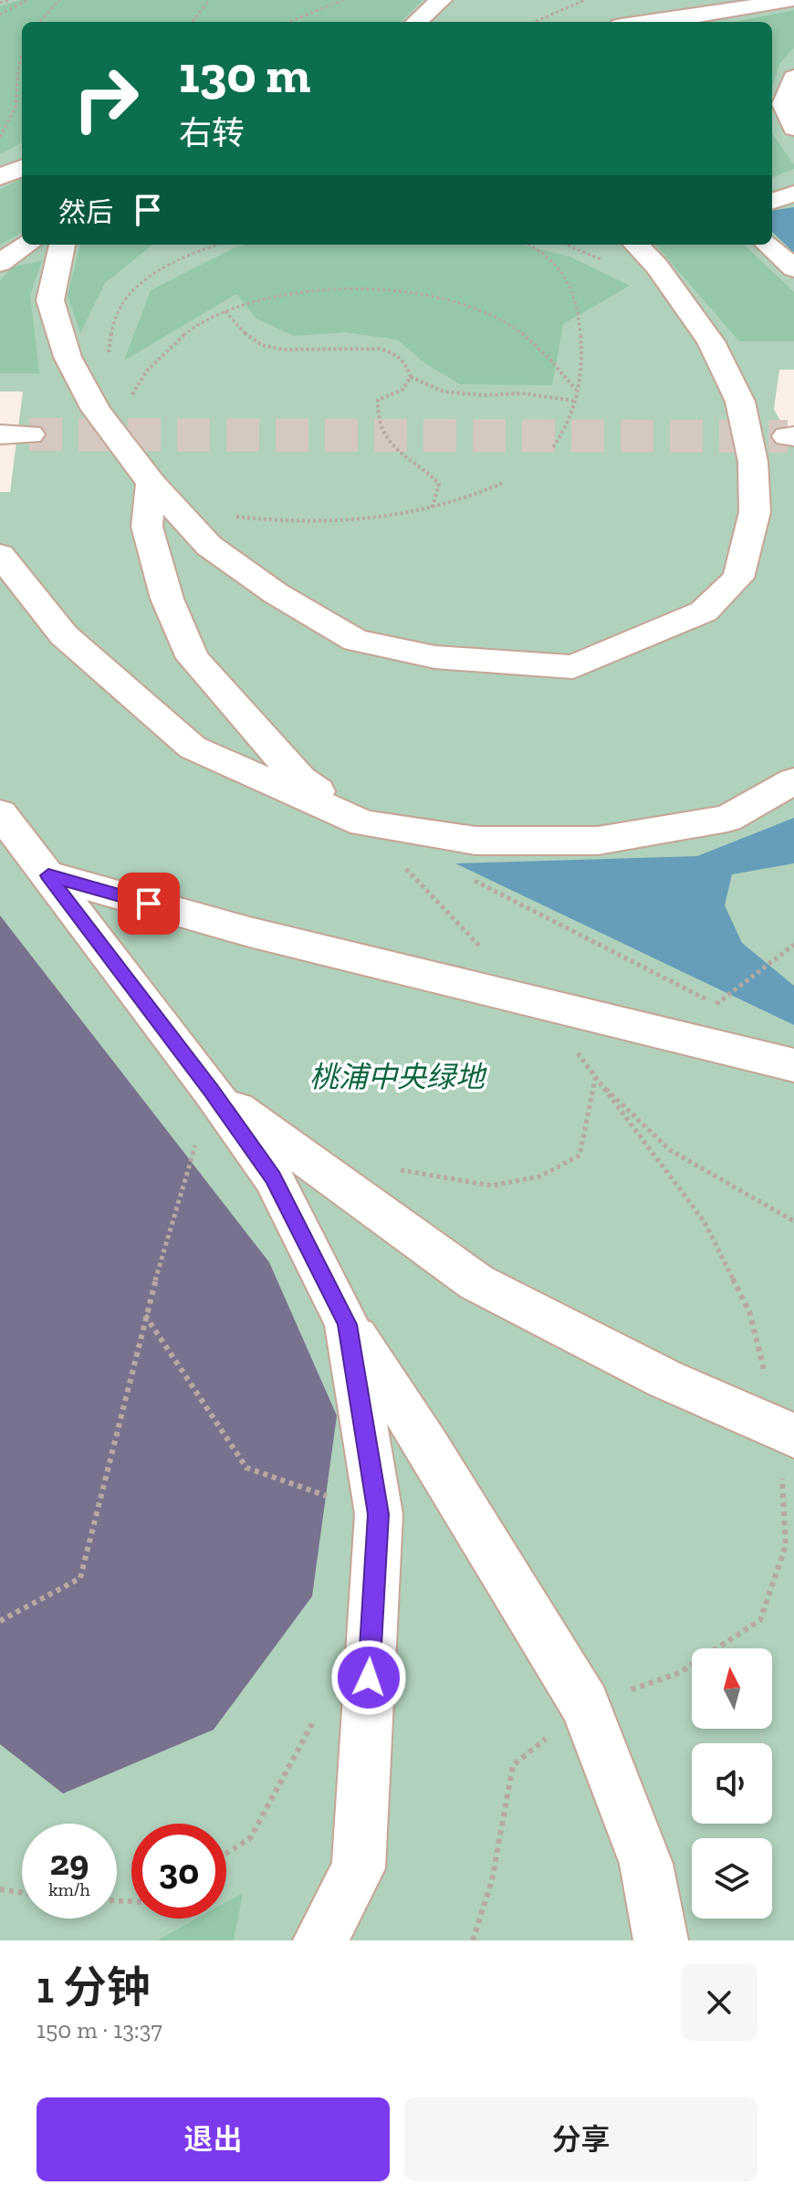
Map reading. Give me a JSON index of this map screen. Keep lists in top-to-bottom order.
{
  "parks": ["桃浦中央绿地"],
  "north": "top",
  "page": {
    "turn": ["130 m", "右转"],
    "then": "然后",
    "speed": "29 km/h",
    "limit": "30",
    "heading": ["1 分钟", "150 m · 13:37"],
    "buttons": ["退出", "分享"]
  }
}
